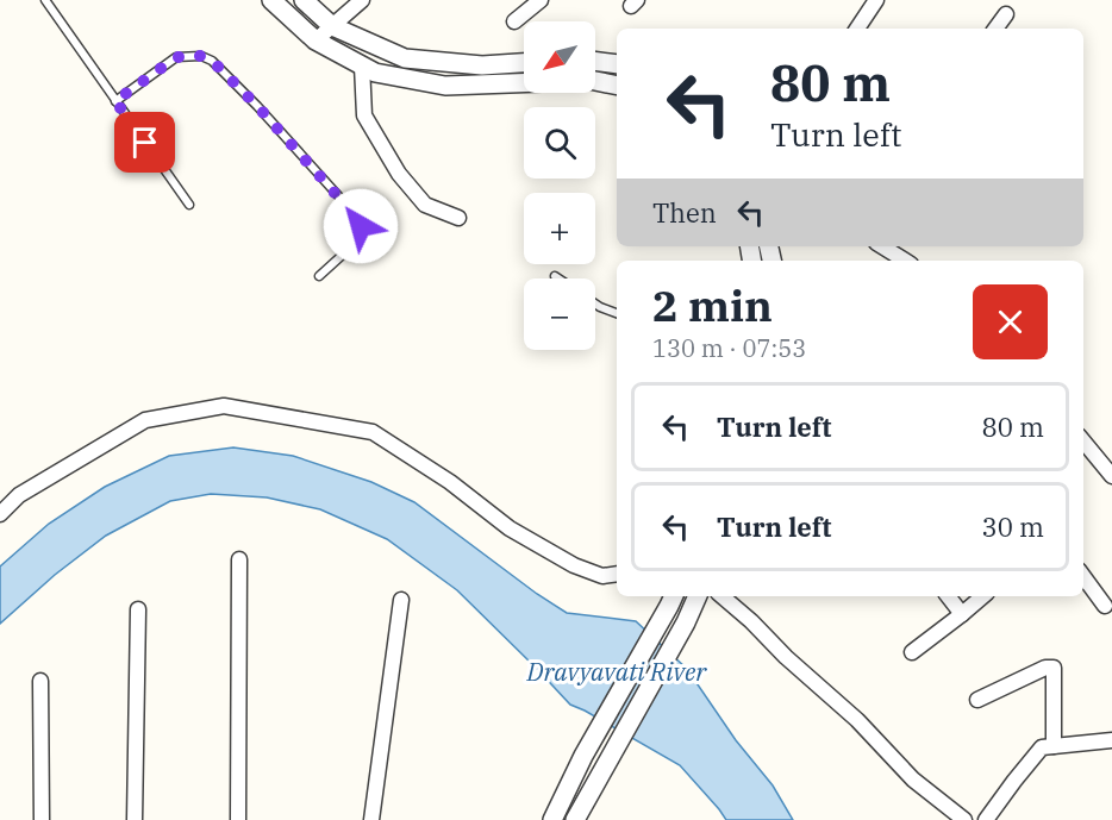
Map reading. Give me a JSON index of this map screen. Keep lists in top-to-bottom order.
{
  "water": ["Dravyavati River"],
  "north": "bottom left",
  "page": {
    "map_buttons": ["+", "−"],
    "turn": ["80 m", "Turn left"],
    "then": "Then",
    "heading": ["2 min", "130 m · 07:53"],
    "list": [
      {
        "name": "Turn left",
        "value": "80 m"
      },
      {
        "name": "Turn left",
        "value": "30 m"
      }
    ]
  }
}
